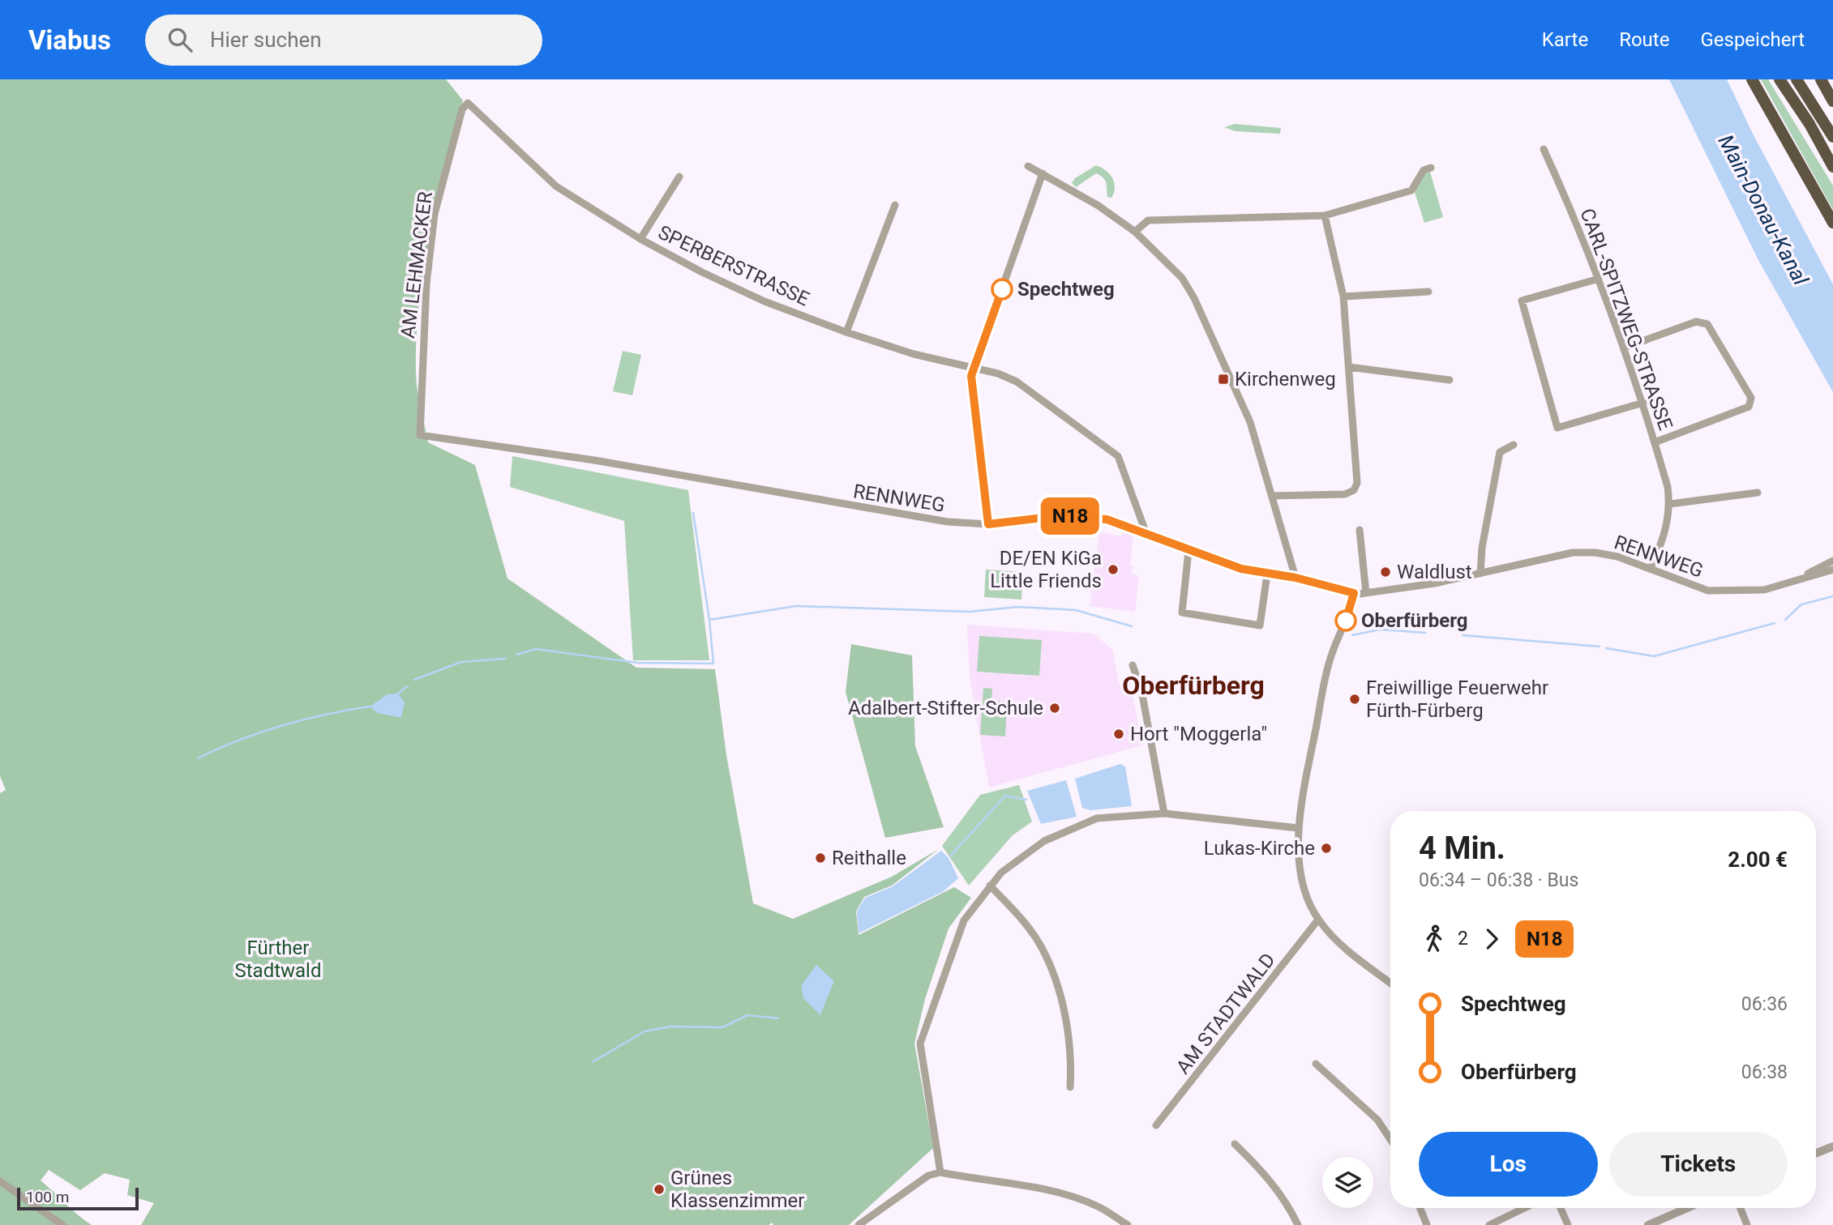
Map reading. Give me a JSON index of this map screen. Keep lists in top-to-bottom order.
{
  "streets": {
    "street": [
      "AM LEHMACKER",
      "SPERBERSTRASSE",
      "CARL-SPITZWEG-STRASSE",
      "RENNWEG",
      "AM STADTWALD"
    ]
  },
  "crossings": [
    ["AM LEHMACKER", "SPERBERSTRASSE"],
    ["AM LEHMACKER", "RENNWEG"],
    ["SPERBERSTRASSE", "RENNWEG"],
    ["CARL-SPITZWEG-STRASSE", "RENNWEG"]
  ],
  "districts": ["Oberfürberg"],
  "water": ["Main-Donau-Kanal"],
  "parks": ["Fürther Stadtwald"],
  "places": {
    "other": [
      "Spechtweg",
      "DE/EN KiGa Little Friends",
      "Waldlust",
      "Oberfürberg",
      "Freiwillige Feuerwehr Fürth-Fürberg",
      "Adalbert-Stifter-Schule",
      "Hort \"Moggerla\"",
      "Lukas-Kirche",
      "Reithalle",
      "Grünes Klassenzimmer"
    ],
    "transit": ["Kirchenweg"]
  },
  "lines": ["bus line N18"],
  "scale_bar": "100 m",
  "page": {
    "header": "Viabus",
    "search": "Hier suchen",
    "nav": ["Karte", "Route", "Gespeichert"],
    "on_map": "N18",
    "heading": ["4 Min.", "06:34 – 06:38 · Bus", "2.00 €"],
    "legs": ["2", "N18"],
    "list": [
      {
        "name": "Spechtweg",
        "value": "06:36"
      },
      {
        "name": "Oberfürberg",
        "value": "06:38"
      }
    ],
    "buttons": ["Los", "Tickets"],
    "scale": "100 m"
  }
}
